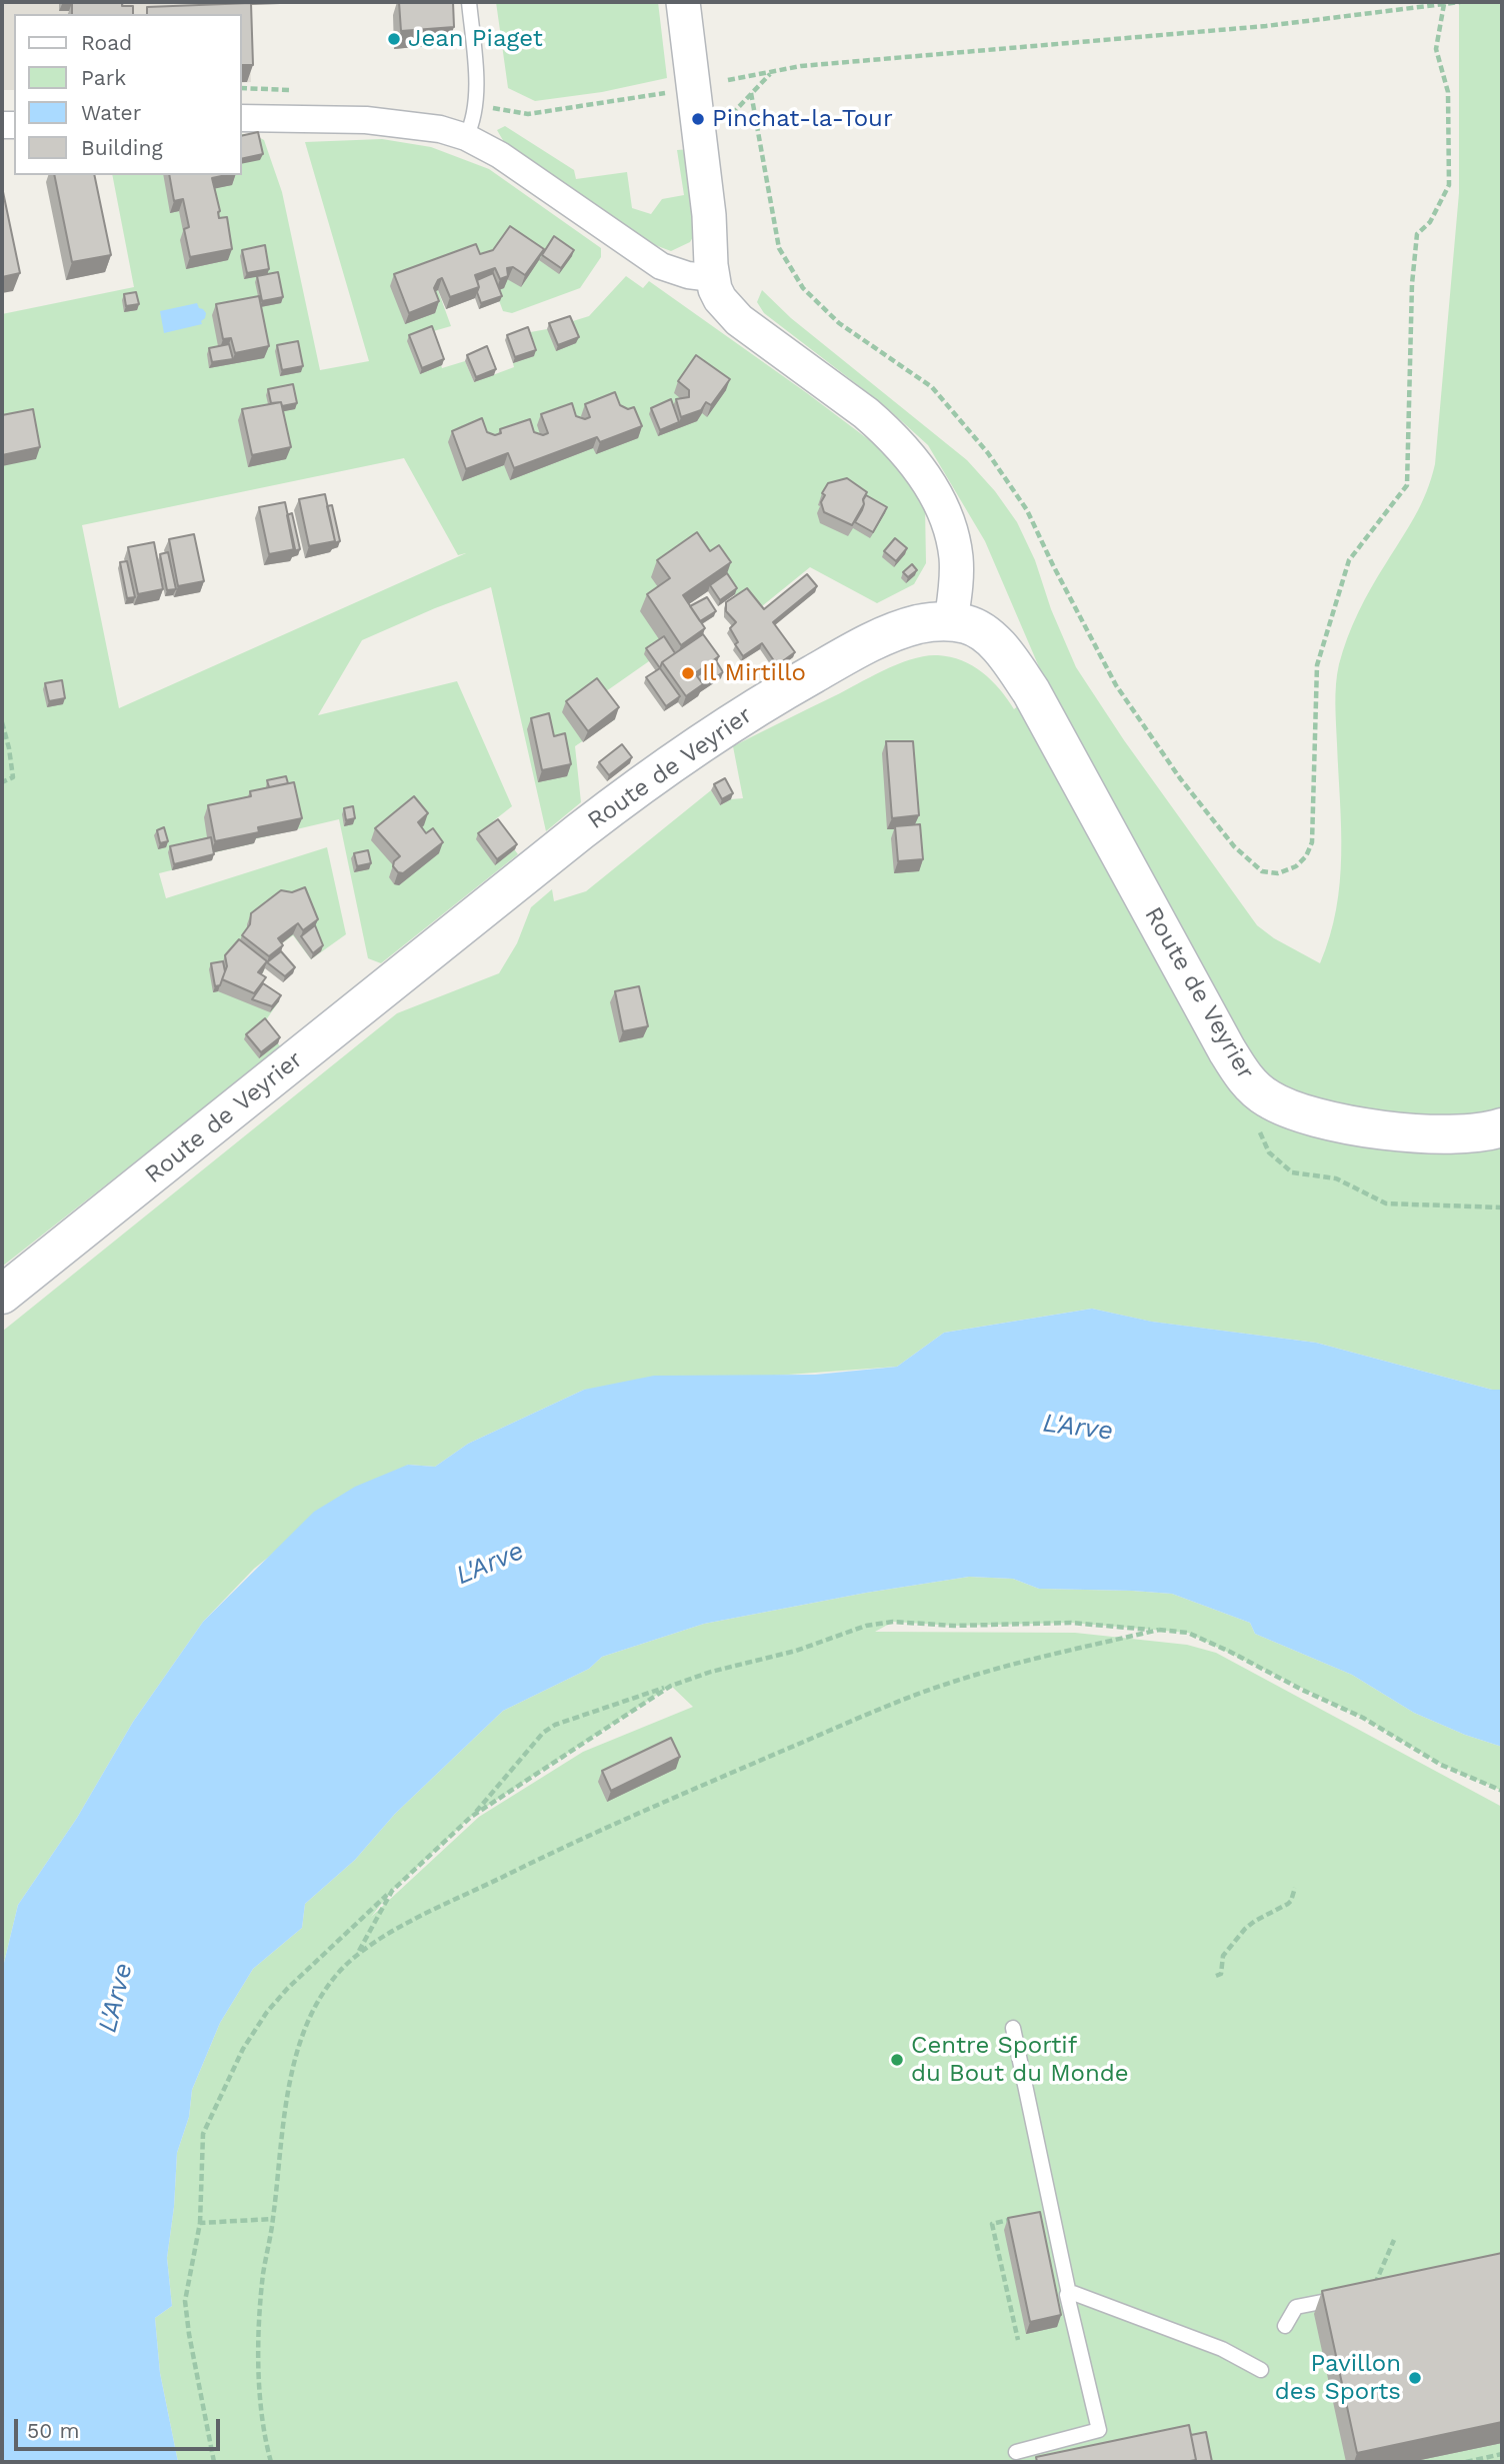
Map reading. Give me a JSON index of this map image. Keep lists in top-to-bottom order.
{
  "streets": {
    "main road": ["Route de Veyrier"]
  },
  "water": ["L'Arve"],
  "places": [
    "Jean Piaget",
    "Pinchat-la-Tour",
    "Il Mirtillo",
    "Centre Sportif du Bout du Monde",
    "Pavillon des Sports"
  ],
  "legend": [
    "Road",
    "Park",
    "Water",
    "Building"
  ],
  "scale_bar": "50 m"
}
